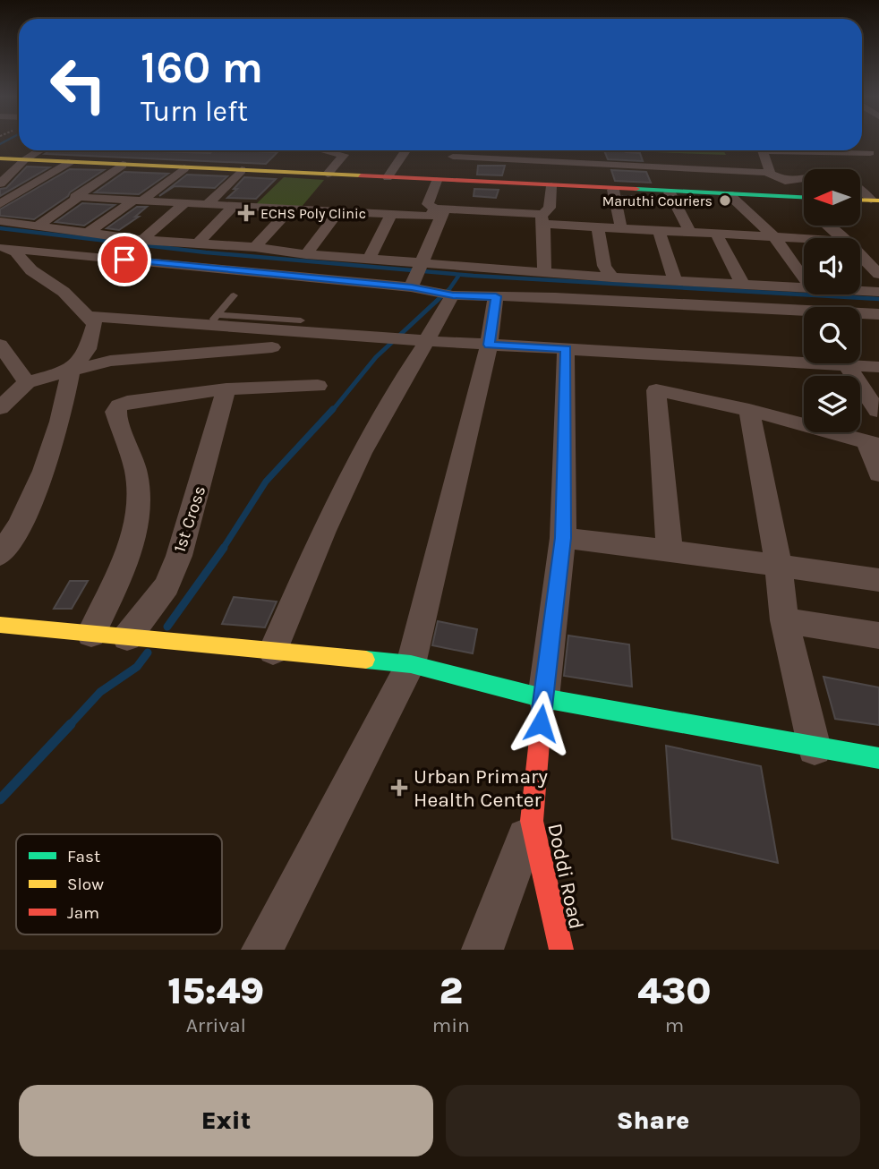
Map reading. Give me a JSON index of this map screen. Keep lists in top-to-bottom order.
{
  "streets": {
    "street": ["1st Cross", "Doddi Road"]
  },
  "places": {
    "other": ["Maruthi Couriers"],
    "health": ["ECHS Poly Clinic", "Urban Primary Health Center"]
  },
  "legend": ["Fast", "Slow", "Jam"],
  "north": "left",
  "page": {
    "turn": ["160 m", "Turn left"],
    "eta": [
      "15:49",
      "Arrival",
      "2",
      "min",
      "430",
      "m"
    ],
    "buttons": ["Exit", "Share"]
  }
}
